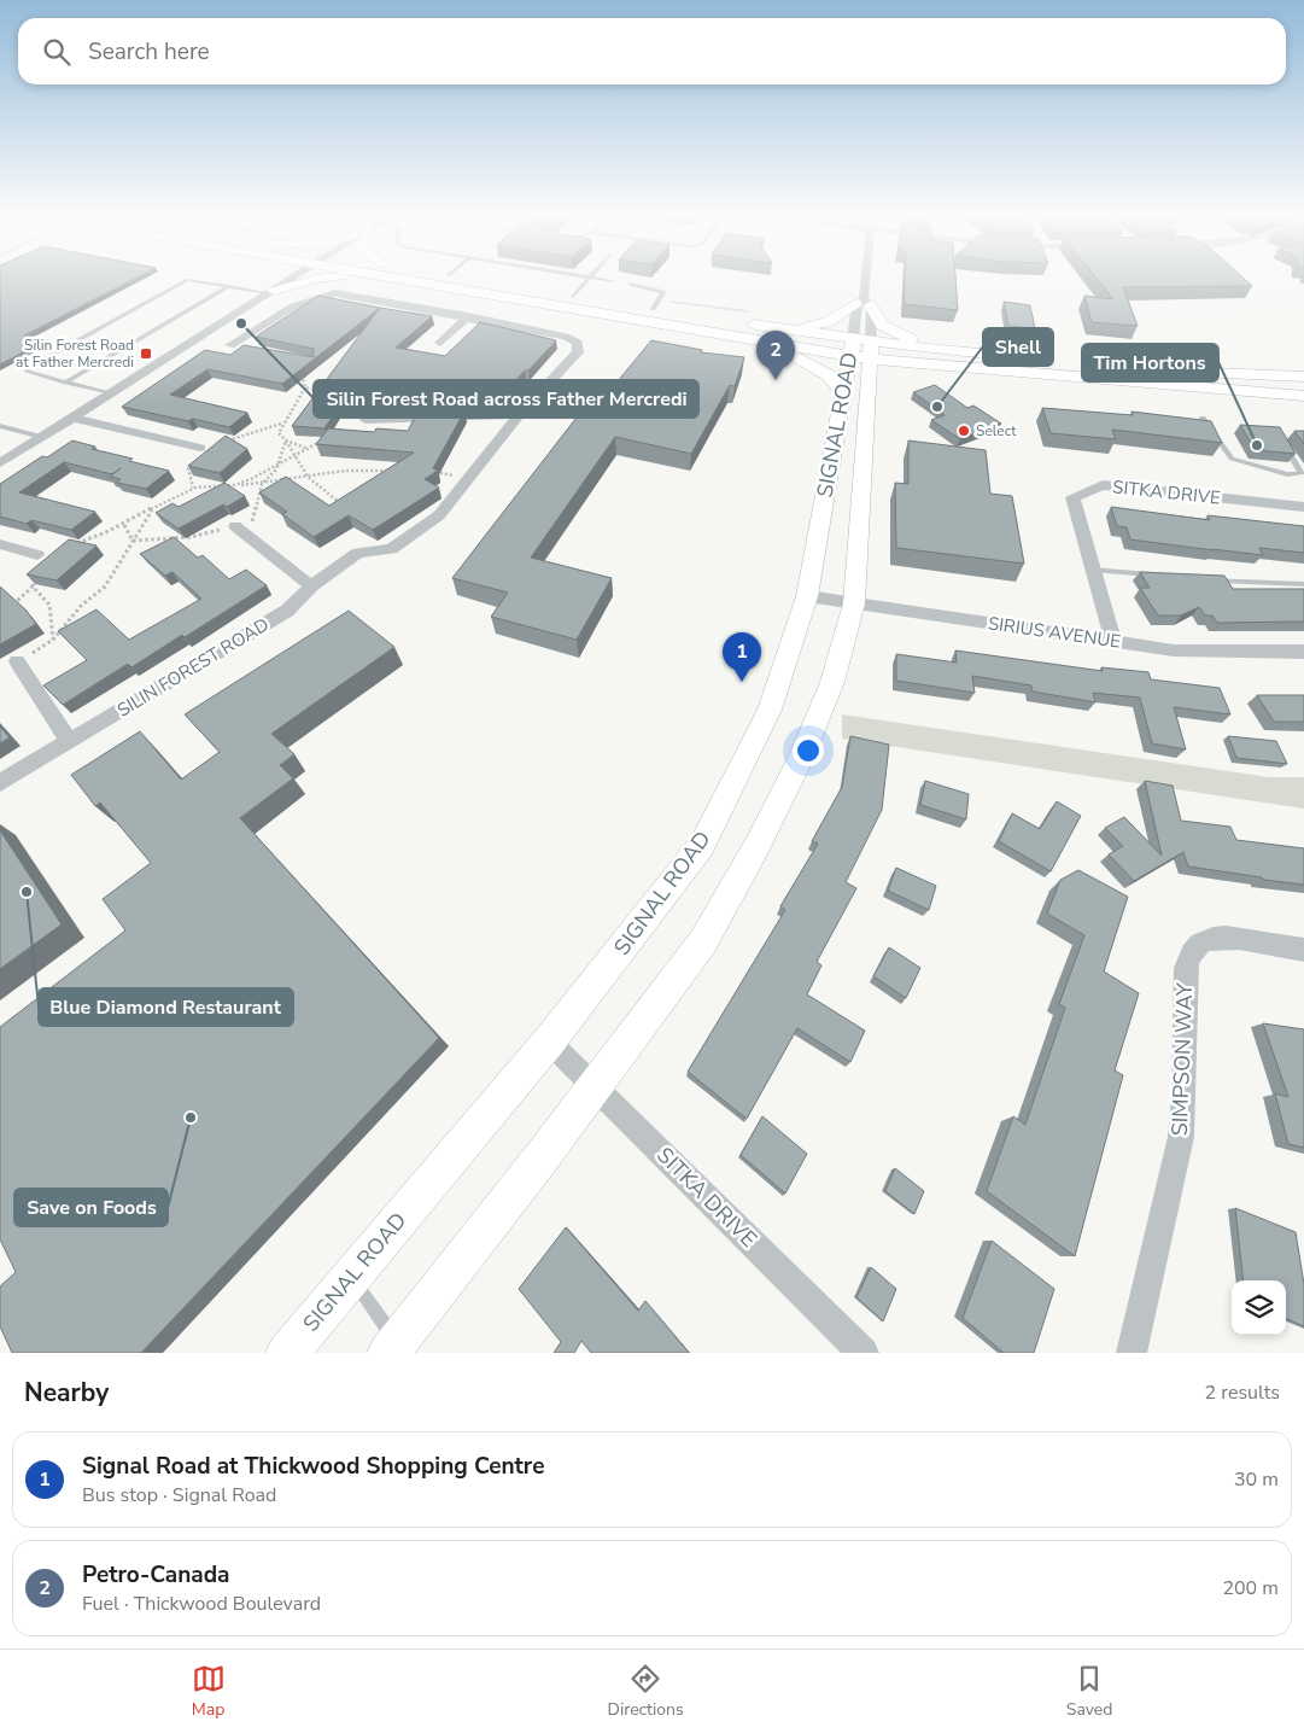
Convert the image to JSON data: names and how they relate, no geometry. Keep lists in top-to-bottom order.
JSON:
{
  "streets": {
    "main road": ["SIGNAL ROAD"],
    "street": [
      "SITKA DRIVE",
      "SIRIUS AVENUE",
      "SILIN FOREST ROAD",
      "SIMPSON WAY"
    ]
  },
  "crossings": [
    ["SIGNAL ROAD", "SITKA DRIVE"],
    ["SIGNAL ROAD", "SIRIUS AVENUE"],
    ["SITKA DRIVE", "SIRIUS AVENUE"]
  ],
  "places": {
    "other": [
      "Silin Forest Road across Father Mercredi",
      "Shell",
      "Select",
      "Tim Hortons",
      "Blue Diamond Restaurant",
      "Save on Foods"
    ],
    "transit": ["Silin Forest Road at Father Mercredi"]
  },
  "page": {
    "search": "Search here",
    "pins": ["2", "1"],
    "heading": ["Nearby", "2 results"],
    "list": [
      {
        "mark": "1",
        "name": "Signal Road at Thickwood Shopping Centre",
        "note": "Bus stop · Signal Road",
        "value": "30 m"
      },
      {
        "mark": "2",
        "name": "Petro-Canada",
        "note": "Fuel · Thickwood Boulevard",
        "value": "200 m"
      }
    ],
    "nav": ["Map", "Directions", "Saved"]
  }
}
